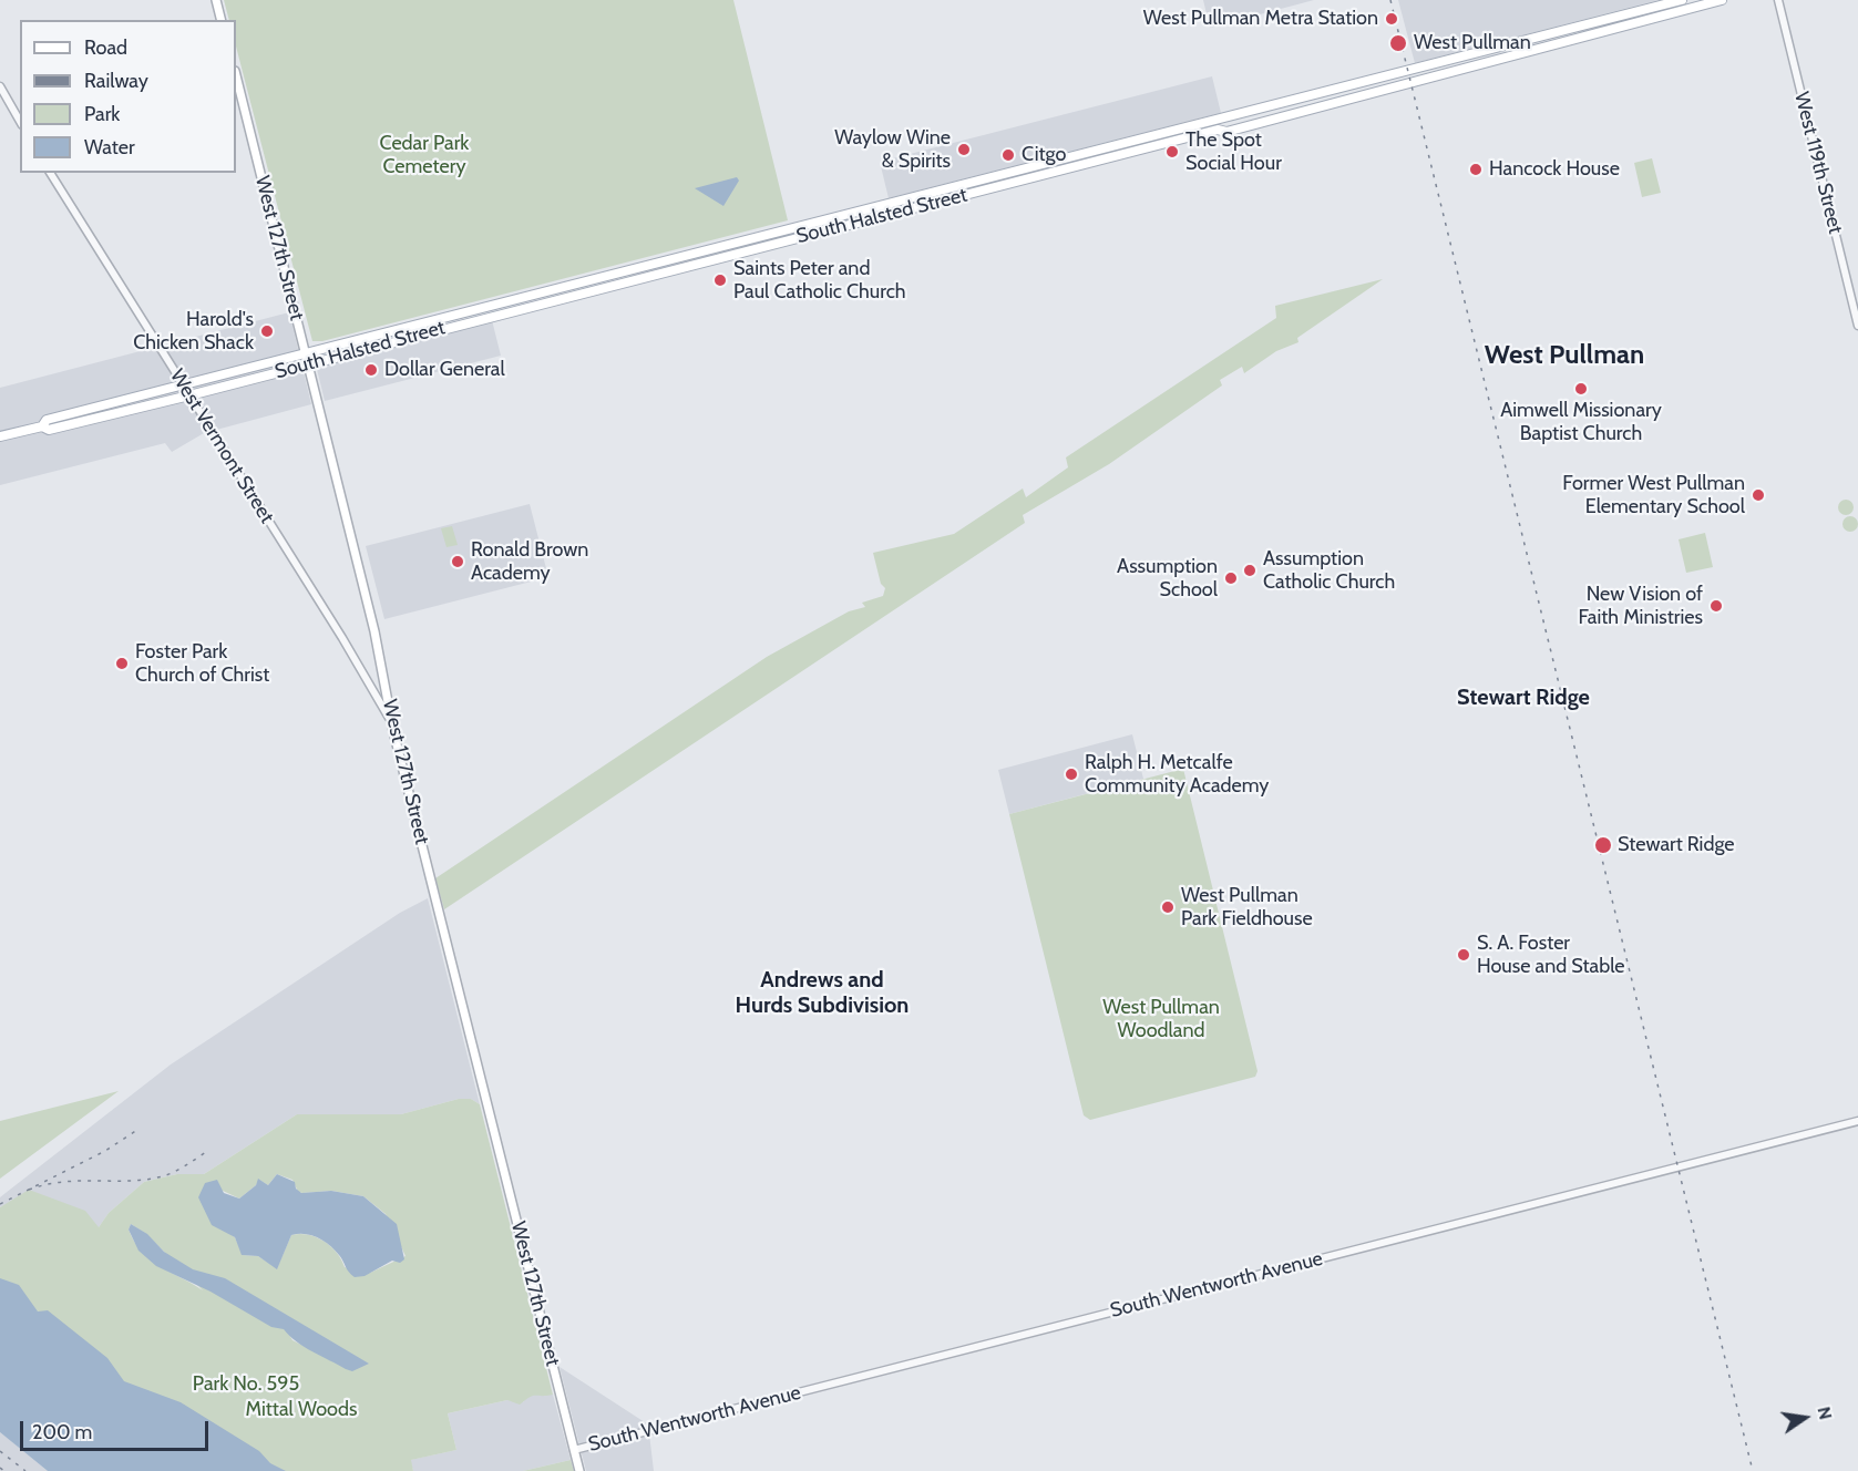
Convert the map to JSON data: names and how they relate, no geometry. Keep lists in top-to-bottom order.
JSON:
{
  "streets": {
    "main road": ["South Halsted Street", "West 127th Street"],
    "street": ["West 119th Street", "West Vermont Street", "South Wentworth Avenue"]
  },
  "crossings": [
    ["South Halsted Street", "West 127th Street"],
    ["South Halsted Street", "West Vermont Street"],
    ["West 127th Street", "West Vermont Street"],
    ["West 127th Street", "South Wentworth Avenue"]
  ],
  "districts": ["West Pullman", "Stewart Ridge", "Andrews and Hurds Subdivision"],
  "parks": [
    "Cedar Park Cemetery",
    "West Pullman Woodland",
    "Park No. 595",
    "Mittal Woods"
  ],
  "places": [
    "West Pullman Metra Station",
    "West Pullman",
    "Waylow Wine & Spirits",
    "The Spot Social Hour",
    "Citgo",
    "Hancock House",
    "Saints Peter and Paul Catholic Church",
    "Harold's Chicken Shack",
    "Dollar General",
    "Aimwell Missionary Baptist Church",
    "Former West Pullman Elementary School",
    "Ronald Brown Academy",
    "Assumption Catholic Church",
    "Assumption School",
    "New Vision of Faith Ministries",
    "Foster Park Church of Christ",
    "Ralph H. Metcalfe Community Academy",
    "Stewart Ridge",
    "West Pullman Park Fieldhouse",
    "S. A. Foster House and Stable"
  ],
  "legend": [
    "Road",
    "Railway",
    "Park",
    "Water"
  ],
  "scale_bar": "200 m",
  "north": "right"
}
